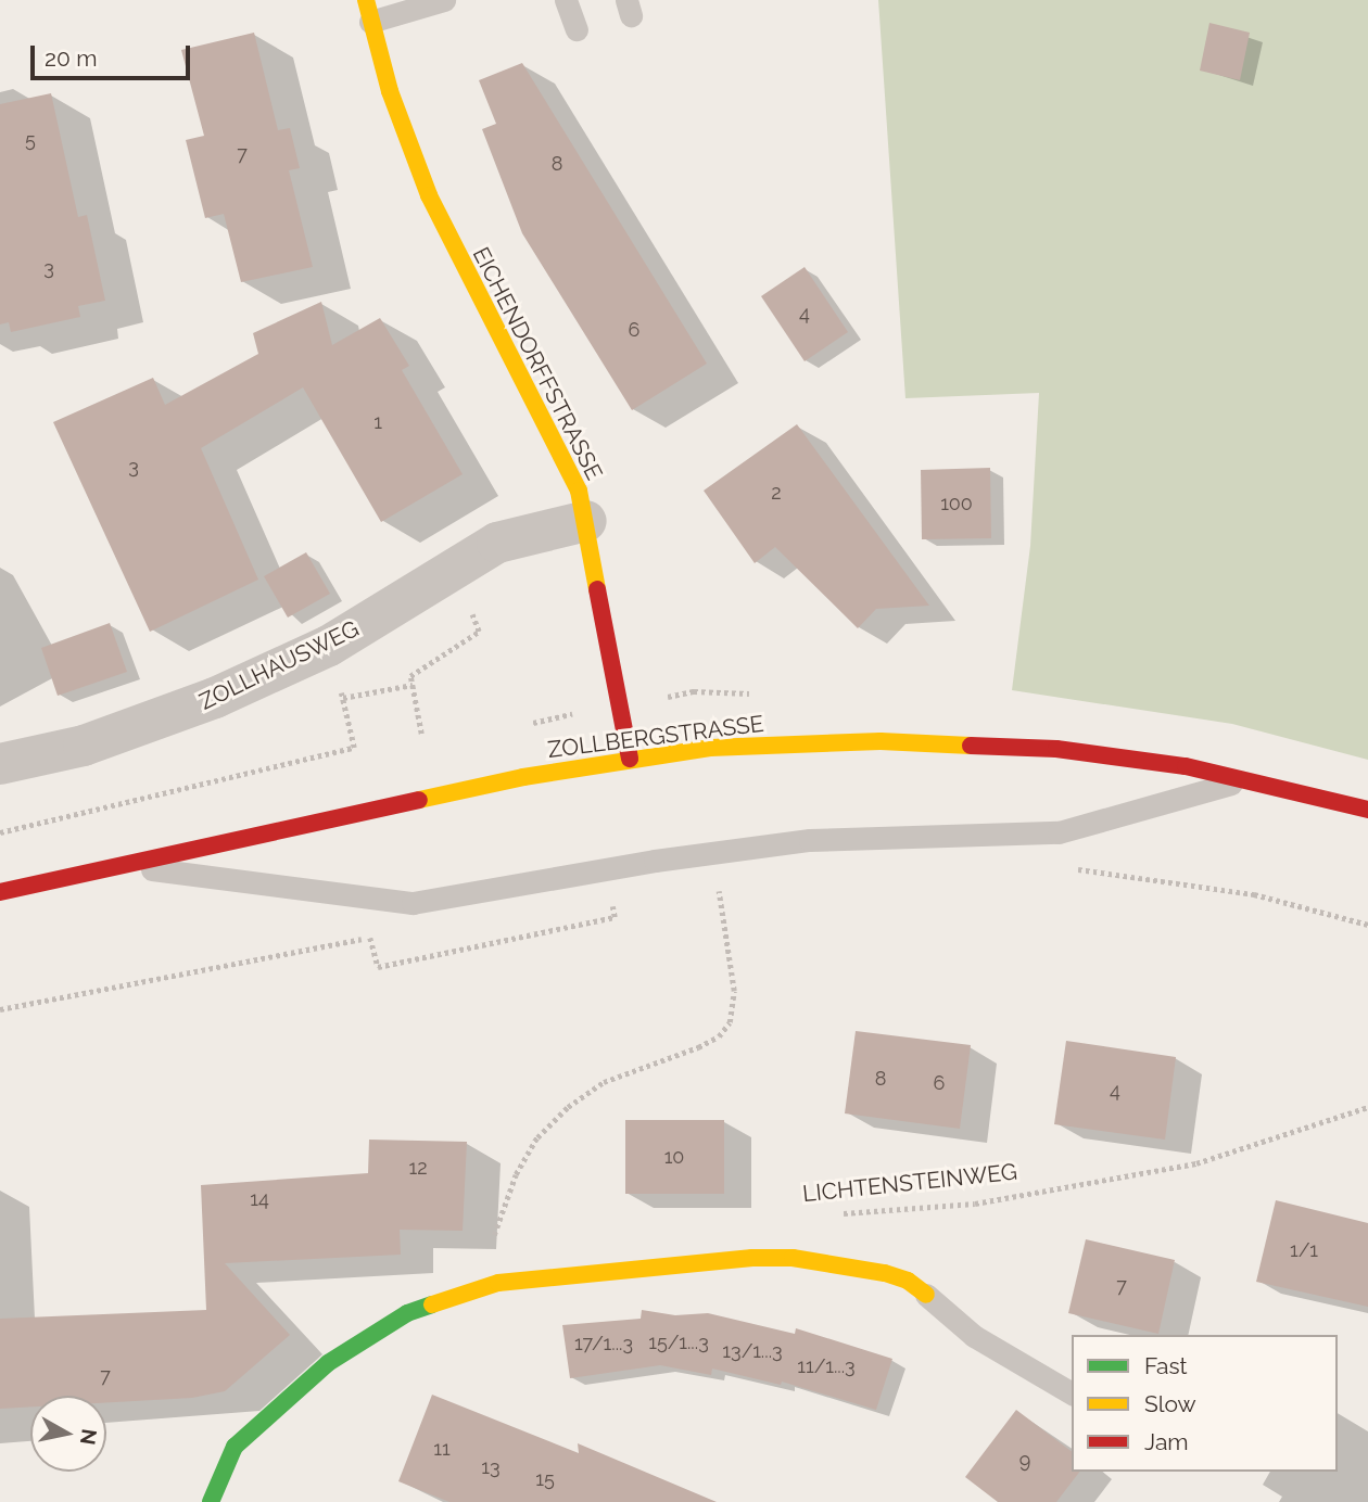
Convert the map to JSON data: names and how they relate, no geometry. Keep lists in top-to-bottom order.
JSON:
{
  "streets": {
    "street": ["EICHENDORFFSTRASSE", "ZOLLHAUSWEG", "ZOLLBERGSTRASSE"],
    "path": ["LICHTENSTEINWEG"]
  },
  "crossings": [
    ["EICHENDORFFSTRASSE", "ZOLLHAUSWEG"],
    ["EICHENDORFFSTRASSE", "ZOLLBERGSTRASSE"]
  ],
  "house_numbers": [
    "5",
    "7",
    "8",
    "3",
    "4",
    "6",
    "1",
    "3",
    "2",
    "100",
    "8",
    "6",
    "4",
    "10",
    "12",
    "14",
    "1/1",
    "7",
    "15/1...3",
    "17/1...3",
    "13/1...3",
    "11/1...3",
    "7",
    "11",
    "9",
    "13",
    "15"
  ],
  "legend": ["Fast", "Slow", "Jam"],
  "scale_bar": "20 m",
  "north": "right"
}
